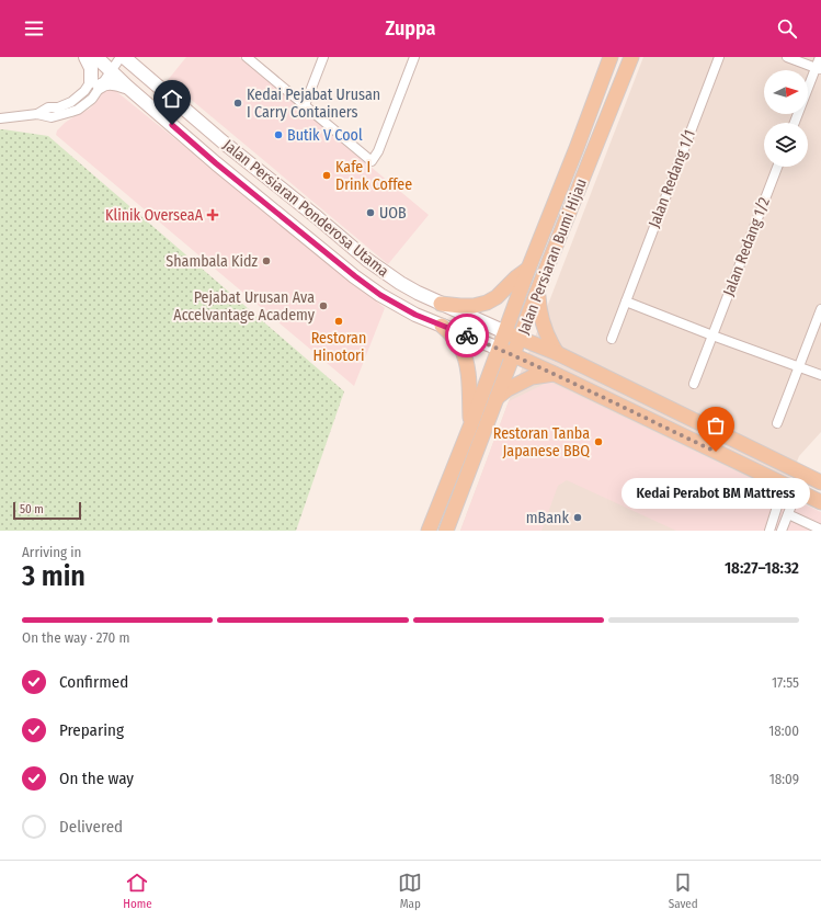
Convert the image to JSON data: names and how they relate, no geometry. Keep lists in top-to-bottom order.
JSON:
{
  "streets": {
    "main road": ["Jalan Persiaran Ponderosa Utama", "Jalan Persiaran Bumi Hijau"],
    "street": ["Jalan Redang 1/1", "Jalan Redang 1/2"]
  },
  "crossings": [
    ["Jalan Persiaran Ponderosa Utama", "Jalan Persiaran Bumi Hijau"]
  ],
  "places": {
    "other": [
      "Kedai Pejabat Urusan I Carry Containers",
      "Butik V Cool",
      "Kafe I Drink Coffee",
      "UOB",
      "Shambala Kidz",
      "Pejabat Urusan Ava Accelvantage Academy",
      "Restoran Hinotori",
      "Restoran Tanba Japanese BBQ",
      "Kedai Perabot BM Mattress",
      "mBank"
    ],
    "health": ["Klinik OverseaA"]
  },
  "scale_bar": "50 m",
  "north": "right",
  "page": {
    "header": "Zuppa",
    "bubble": "Kedai Perabot BM Mattress",
    "scale": "50 m",
    "heading": ["3 min", "Arriving in", "18:27–18:32"],
    "bar": "On the way · 270 m",
    "list": [
      ["Confirmed", "17:55"],
      ["Preparing", "18:00"],
      ["On the way", "18:09"],
      "Delivered"
    ],
    "tabs": ["Home", "Map", "Saved"]
  }
}
